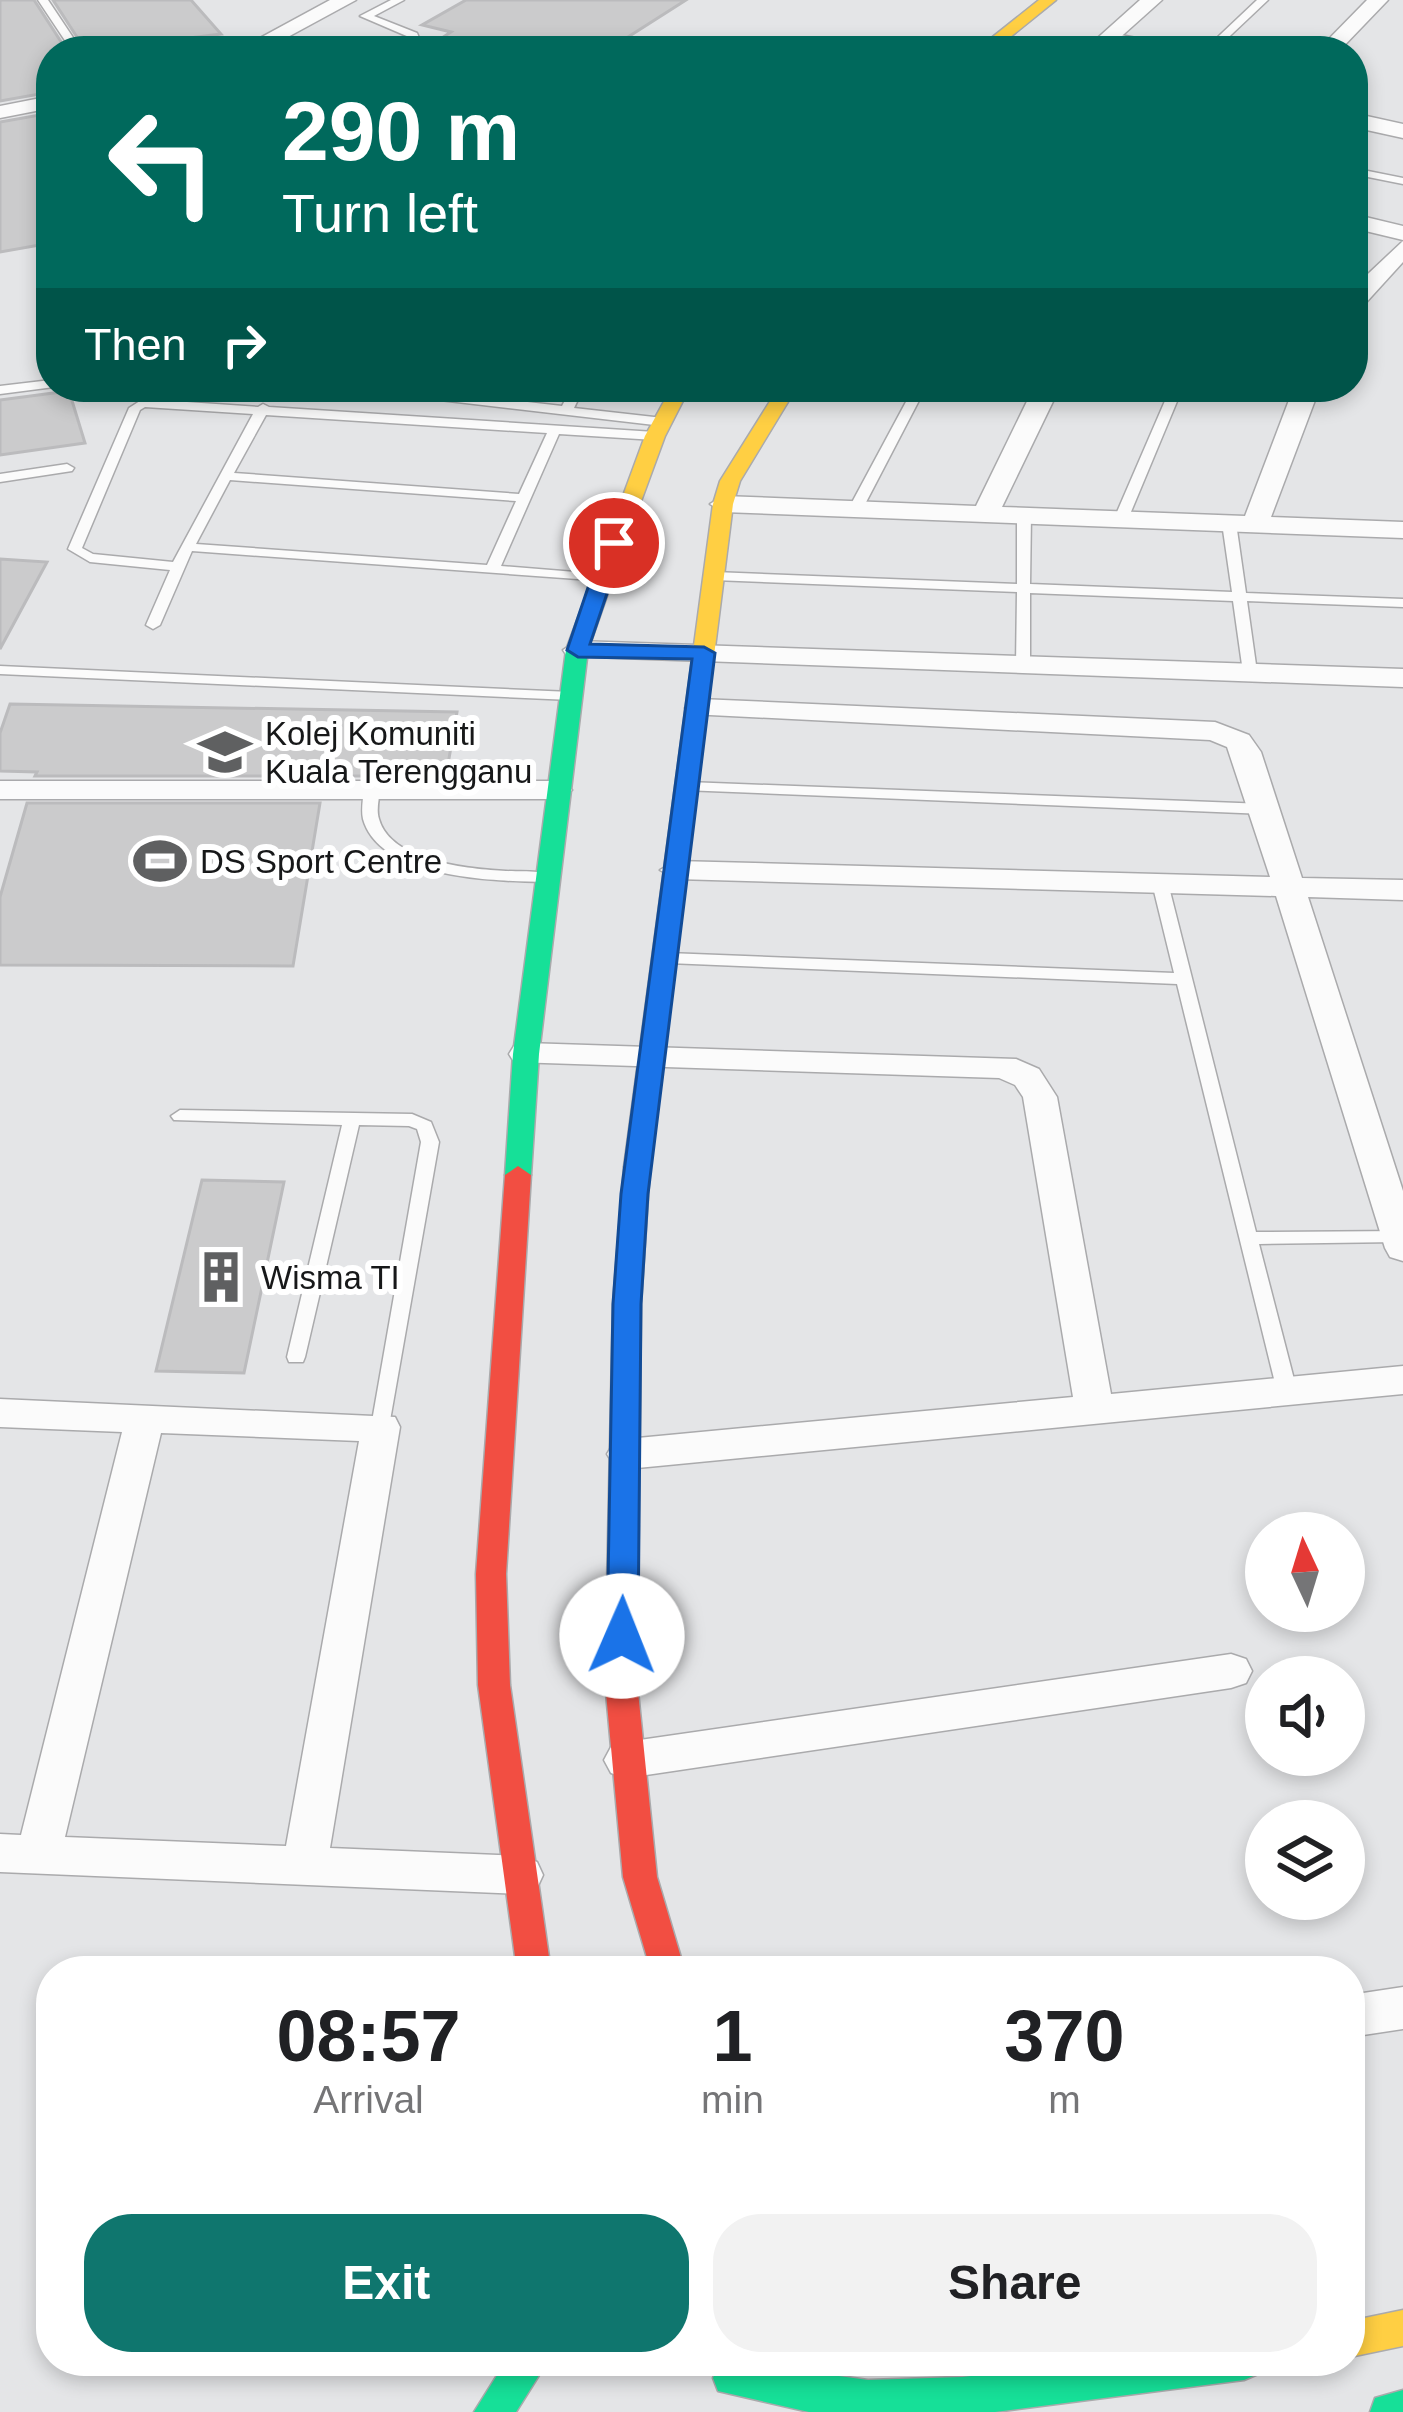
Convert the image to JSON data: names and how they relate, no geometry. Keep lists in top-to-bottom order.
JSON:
{
  "places": {
    "school or university": ["Kolej Komuniti Kuala Terengganu"],
    "sports": ["DS Sport Centre"],
    "building": ["Wisma TI"]
  },
  "north": "top",
  "page": {
    "turn": ["290 m", "Turn left"],
    "then": "Then",
    "eta": [
      "08:57",
      "Arrival",
      "1",
      "min",
      "370",
      "m"
    ],
    "buttons": ["Exit", "Share"]
  }
}
